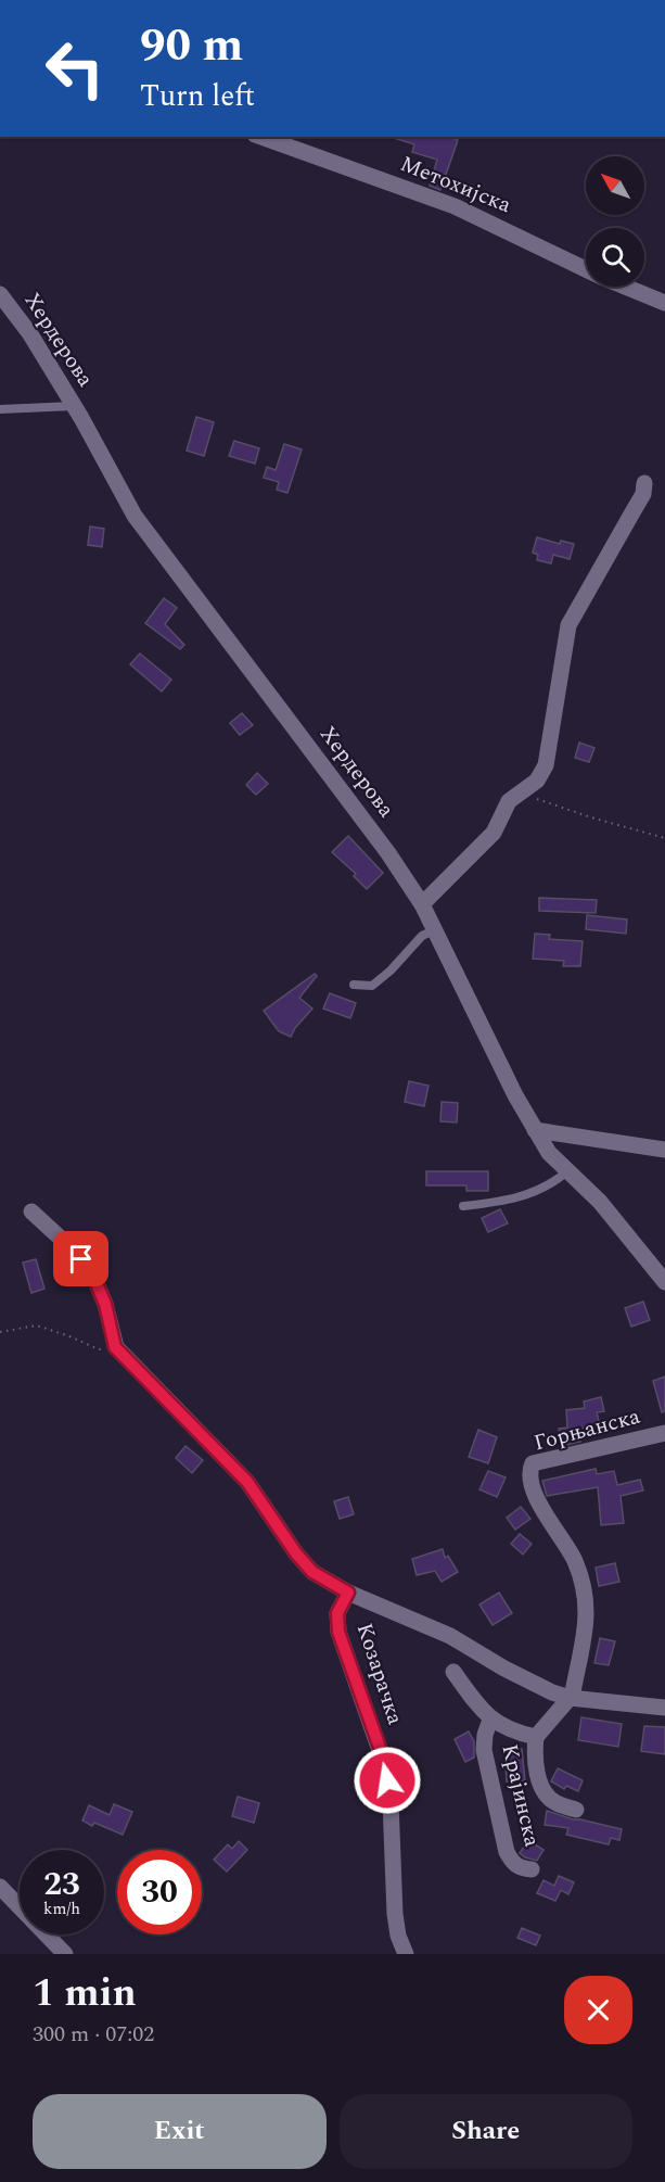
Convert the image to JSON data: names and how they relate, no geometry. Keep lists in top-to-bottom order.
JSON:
{
  "streets": {
    "street": [
      "Метохијска",
      "Хердерова",
      "Горњанска",
      "Козарачка",
      "Крајинска"
    ]
  },
  "crossings": [
    ["Горњанска", "Козарачка"],
    ["Горњанска", "Крајинска"],
    ["Козарачка", "Крајинска"]
  ],
  "north": "top left",
  "page": {
    "turn": ["90 m", "Turn left"],
    "speed": "23 km/h",
    "limit": "30",
    "heading": ["1 min", "300 m · 07:02"],
    "buttons": ["Exit", "Share"]
  }
}
